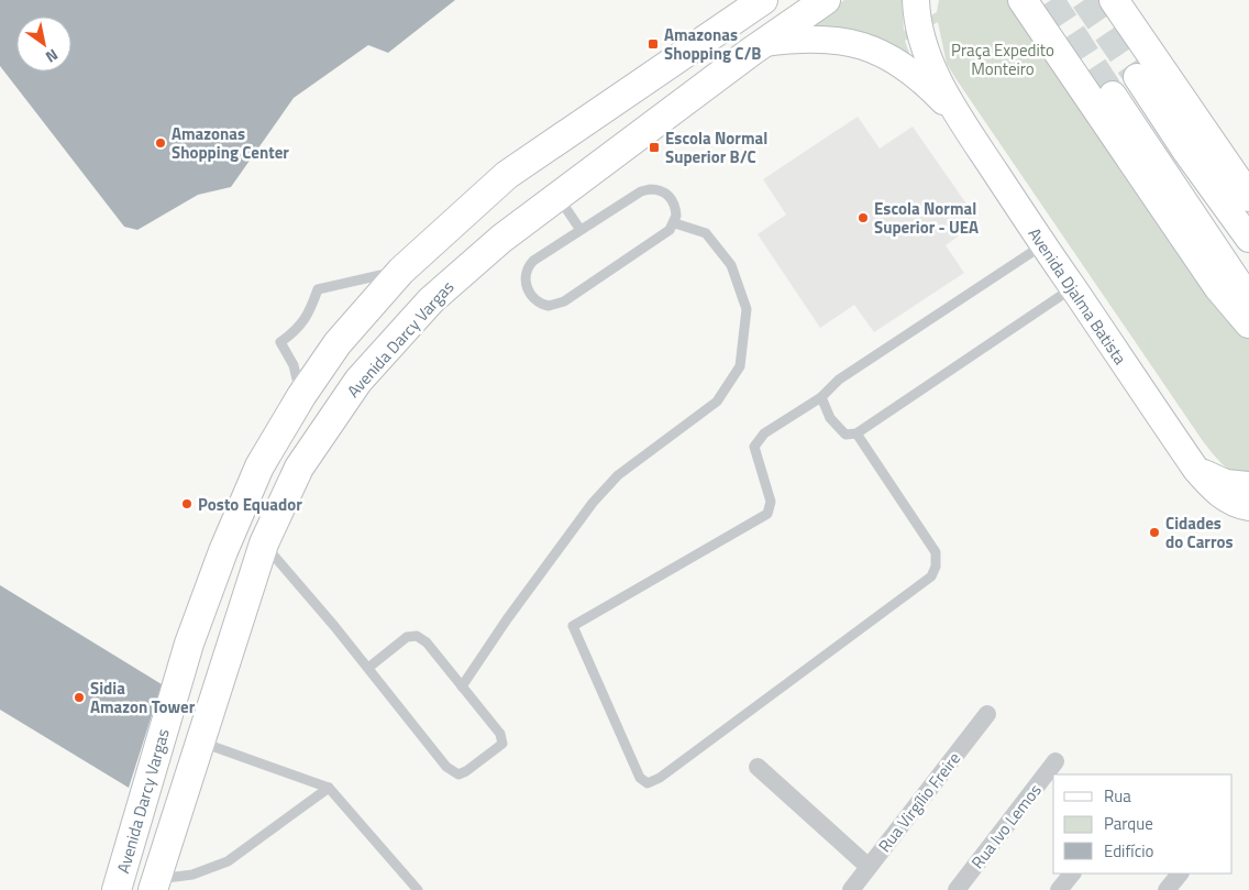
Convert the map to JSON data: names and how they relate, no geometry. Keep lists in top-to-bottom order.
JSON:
{
  "streets": {
    "main road": ["Avenida Djalma Batista", "Avenida Darcy Vargas"],
    "street": ["Rua Virgílio Freire", "Rua Ivo Lemos"]
  },
  "crossings": [
    ["Avenida Djalma Batista", "Avenida Darcy Vargas"]
  ],
  "parks": ["Praça Expedito Monteiro"],
  "places": {
    "transit": ["Amazonas Shopping C/B", "Escola Normal Superior B/C"],
    "other": [
      "Amazonas Shopping Center",
      "Escola Normal Superior - UEA",
      "Posto Equador",
      "Cidades do Carros",
      "Sidia Amazon Tower"
    ]
  },
  "legend": ["Rua", "Parque", "Edifício"],
  "north": "bottom right"
}
